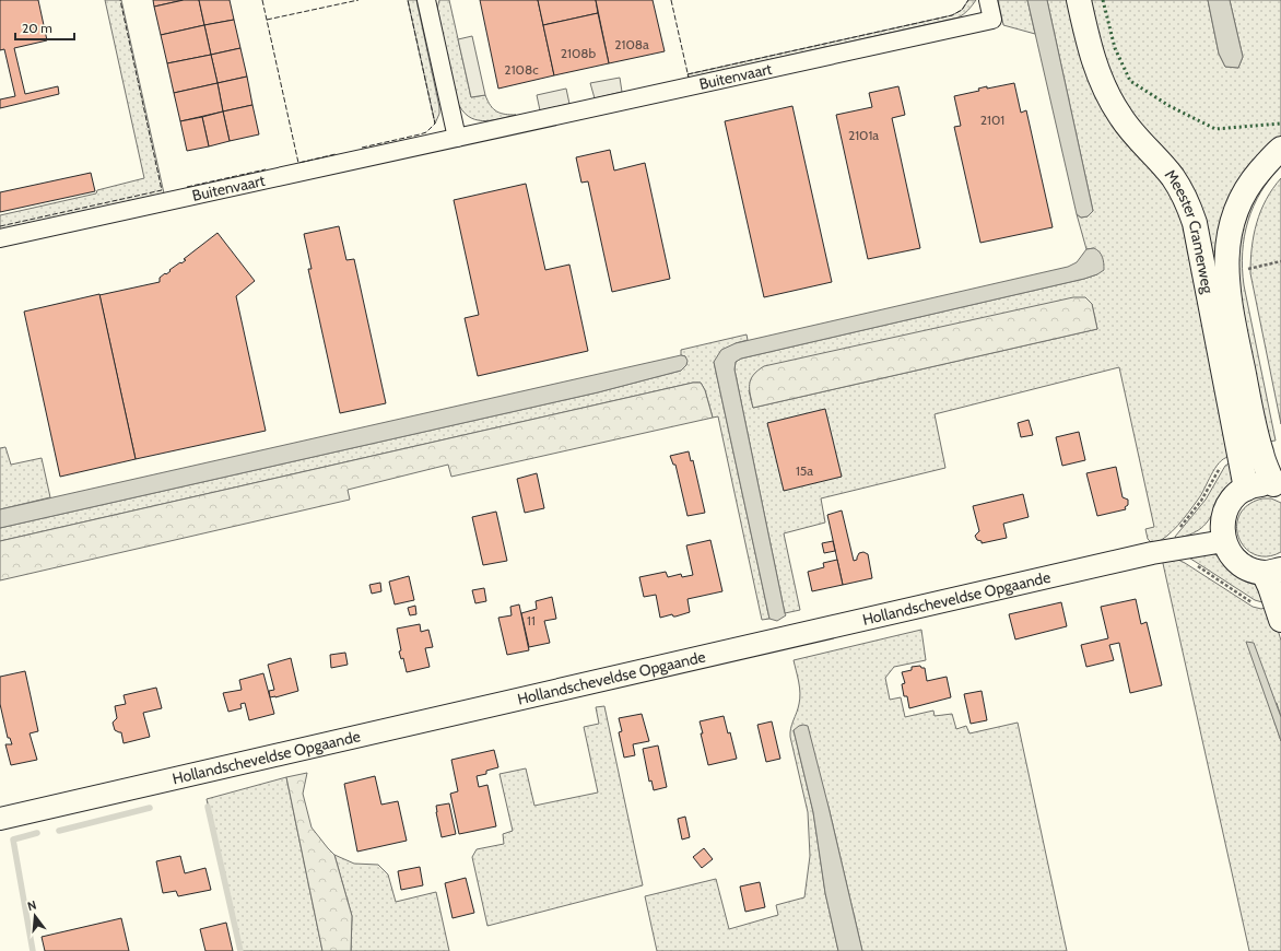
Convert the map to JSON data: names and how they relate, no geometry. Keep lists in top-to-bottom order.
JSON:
{
  "streets": {
    "main road": ["Meester Cramerweg"],
    "street": ["Buitenvaart", "Hollandscheveldse Opgaande"]
  },
  "house_numbers": [
    "2108a",
    "2108b",
    "2108c",
    "2101",
    "2101a",
    "15a",
    "11"
  ],
  "scale_bar": "20 m",
  "north": "top"
}
